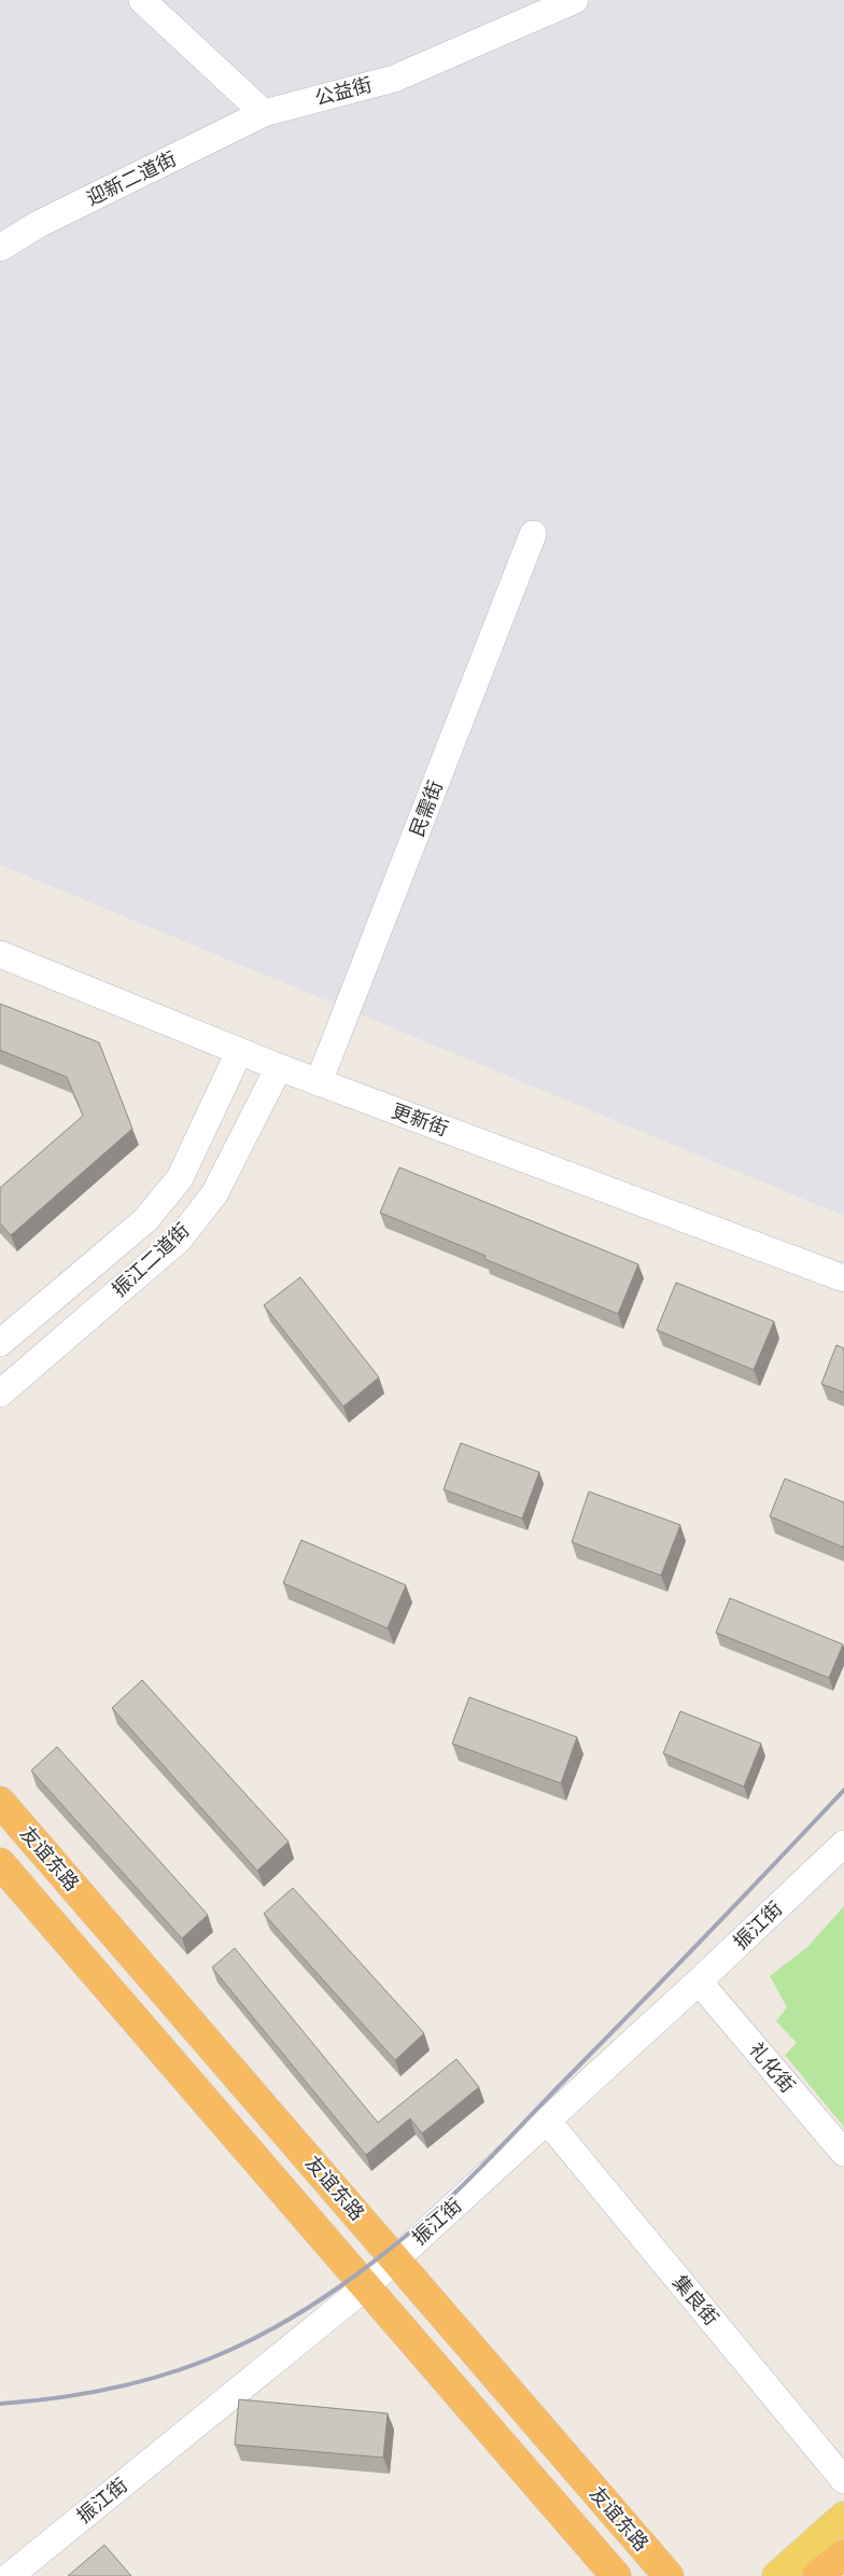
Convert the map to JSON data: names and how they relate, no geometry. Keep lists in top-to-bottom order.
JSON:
{
  "streets": {
    "highway": ["友谊东路"],
    "street": [
      "公益街",
      "迎新二道街",
      "民需街",
      "更新街",
      "振江二道街",
      "振江街",
      "礼化街",
      "集良街"
    ]
  },
  "crossings": [
    ["公益街", "迎新二道街"],
    ["民需街", "更新街"],
    ["更新街", "振江二道街"],
    ["友谊东路", "振江街"],
    ["振江街", "礼化街"],
    ["振江街", "集良街"]
  ]
}
